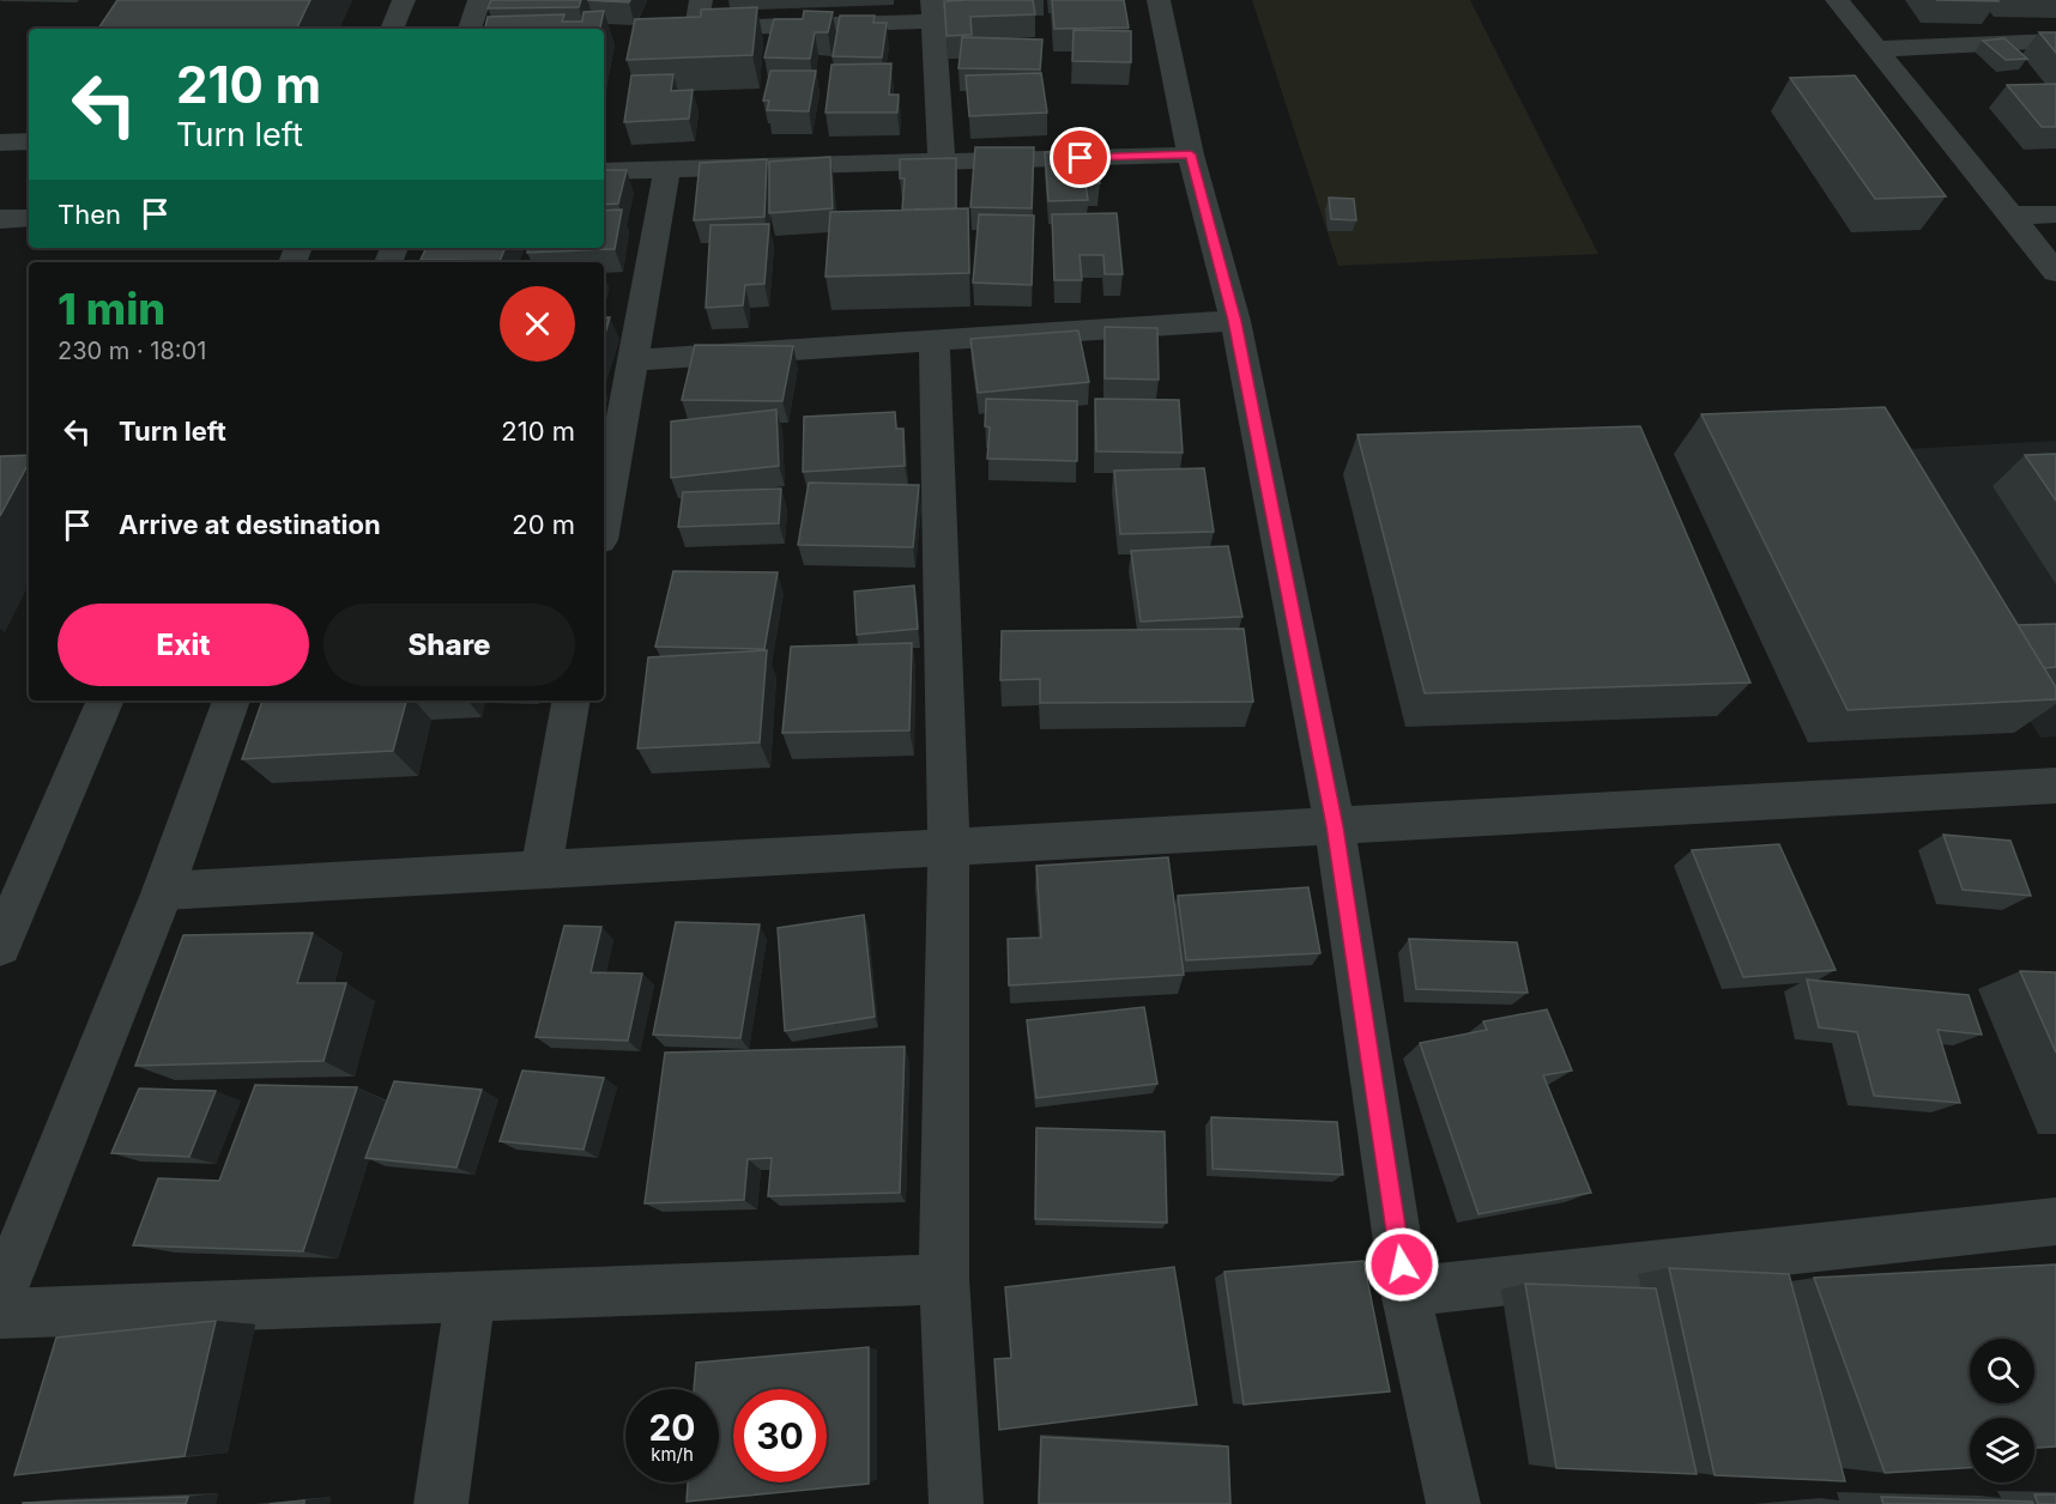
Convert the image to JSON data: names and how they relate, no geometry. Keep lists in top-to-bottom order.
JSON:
{
  "page": {
    "turn": ["210 m", "Turn left"],
    "then": "Then",
    "heading": ["1 min", "230 m · 18:01"],
    "list": [
      {
        "name": "Turn left",
        "value": "210 m"
      },
      {
        "name": "Arrive at destination",
        "value": "20 m"
      }
    ],
    "buttons": ["Exit", "Share"],
    "speed": "20 km/h",
    "limit": "30"
  }
}
